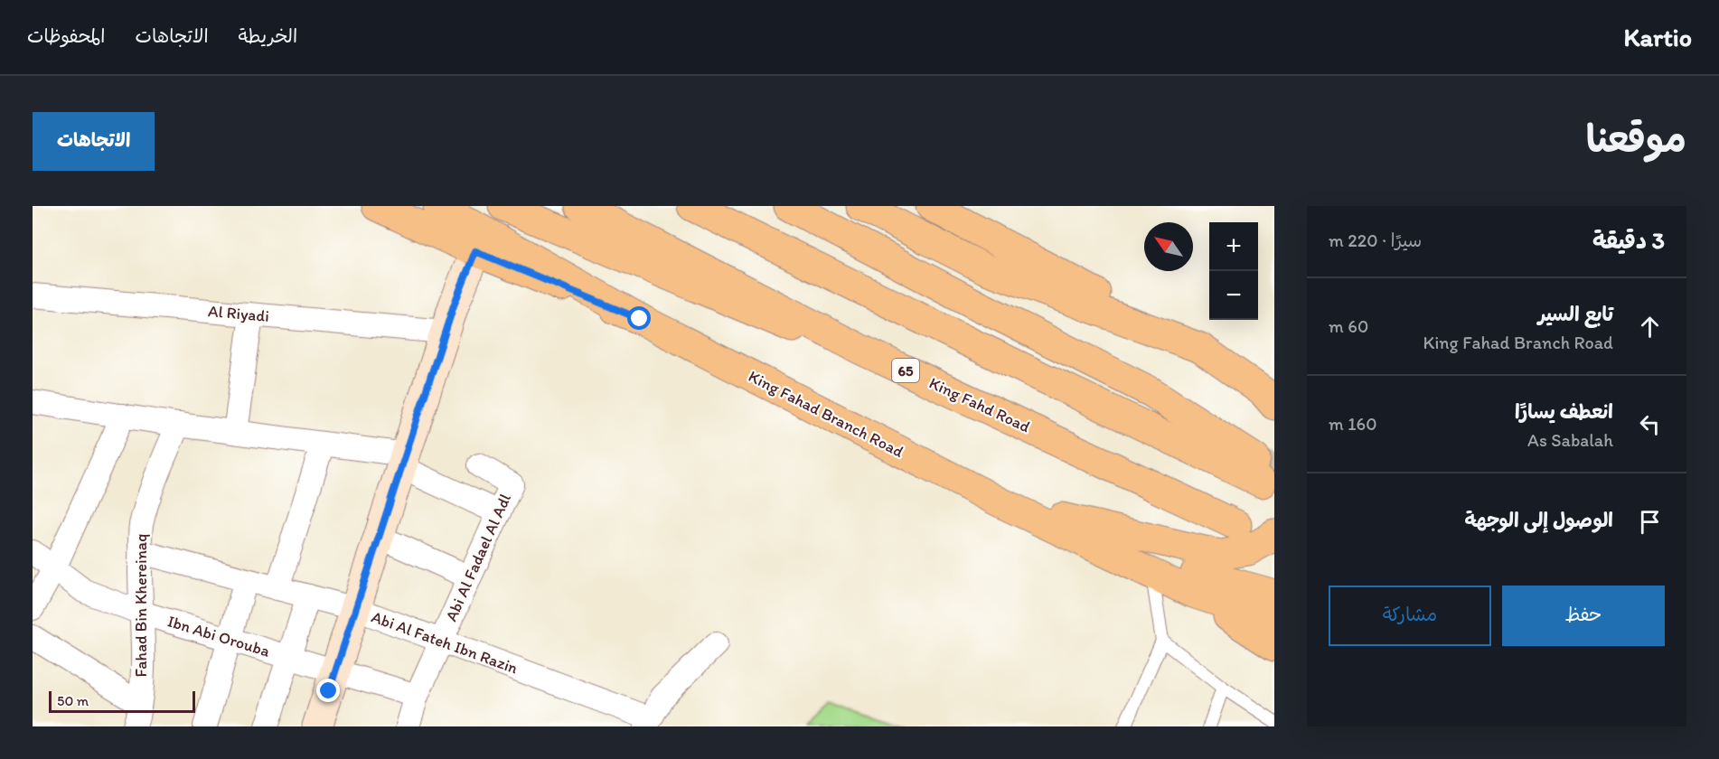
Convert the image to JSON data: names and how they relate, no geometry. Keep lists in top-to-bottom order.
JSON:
{
  "streets": {
    "main road": ["65", "King Fahd Road", "King Fahad Branch Road"],
    "street": [
      "Al Riyadi",
      "Abi Al Fadael Al Adl",
      "Fahad Bin Khereinaq",
      "Ibn Abi Orouba",
      "Abi Al Fateh Ibn Razin"
    ]
  },
  "crossings": [
    ["Abi Al Fadael Al Adl", "Ibn Abi Orouba"],
    ["Abi Al Fadael Al Adl", "Abi Al Fateh Ibn Razin"],
    ["Fahad Bin Khereinaq", "Ibn Abi Orouba"],
    ["Fahad Bin Khereinaq", "Abi Al Fateh Ibn Razin"]
  ],
  "scale_bar": "50 m",
  "north": "top left",
  "page": {
    "header": "Kartio",
    "nav": ["الخريطة", "الاتجاهات", "المحفوظات"],
    "title": "موقعنا",
    "buttons": [
      "الاتجاهات",
      ["حفظ", "مشاركة"]
    ],
    "heading": ["3 دقيقة", "سيرًا · 220 m"],
    "map_buttons": ["+", "−"],
    "list": [
      ["تابع السير", "King Fahad Branch Road", "60 m"],
      ["انعطف يسارًا", "As Sabalah", "160 m"],
      "الوصول إلى الوجهة"
    ],
    "scale": "50 m"
  }
}
